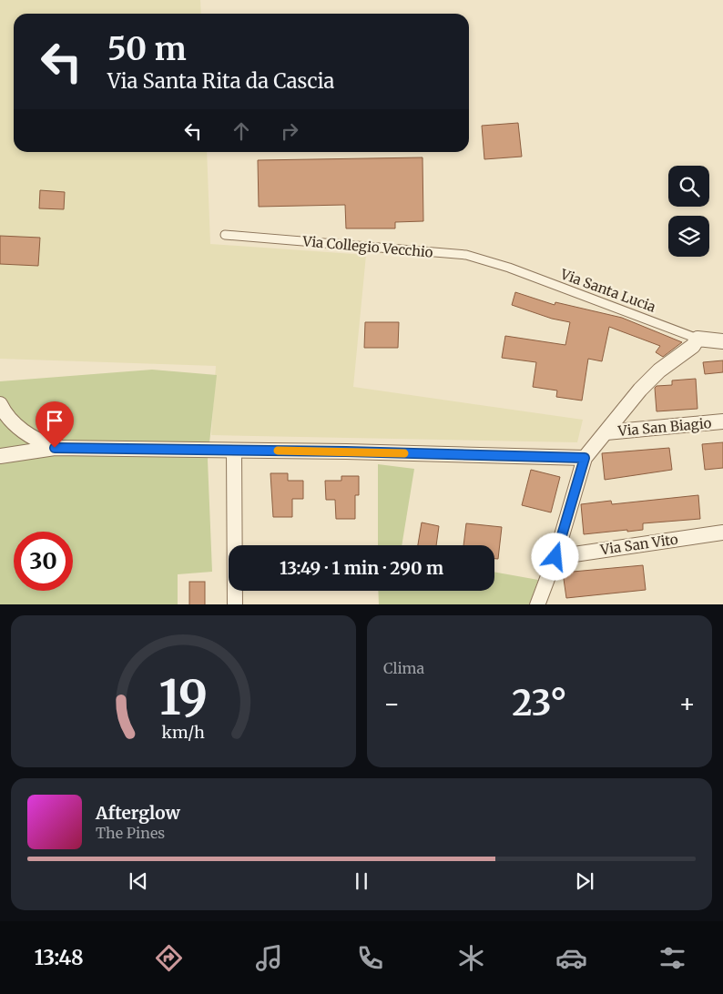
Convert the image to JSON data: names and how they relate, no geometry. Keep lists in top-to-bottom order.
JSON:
{
  "streets": {
    "street": ["Via San Biagio", "Via San Vito"],
    "lane": ["Via Collegio Vecchio", "Via Santa Lucia"]
  },
  "crossings": [
    ["Via Collegio Vecchio", "Via Santa Lucia"]
  ],
  "page": {
    "turn": ["50 m", "Via Santa Rita da Cascia"],
    "limit": "30",
    "trip": "13:49 · 1 min · 290 m",
    "tile": "Clima",
    "heat": ["−", "23°", "+"],
    "song": ["Afterglow", "The Pines"],
    "tabs": "13:48",
    "gauge": ["19", "km/h"]
  }
}
